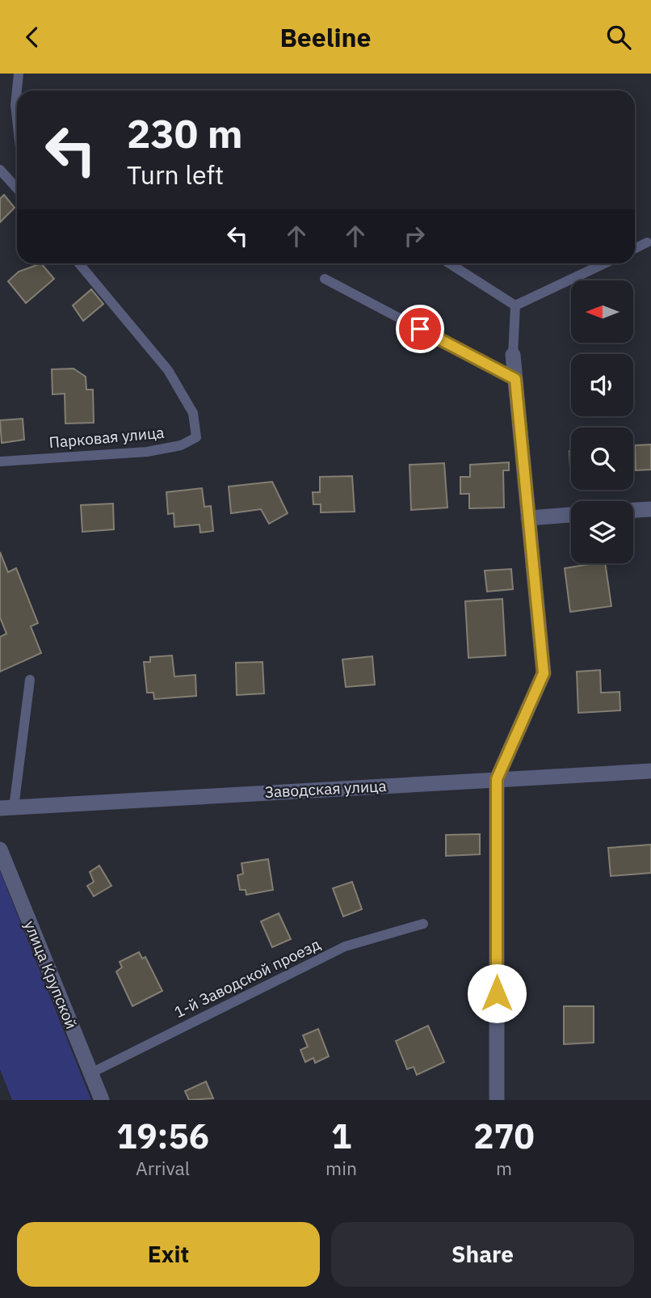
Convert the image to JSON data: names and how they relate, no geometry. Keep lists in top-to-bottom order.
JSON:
{
  "streets": {
    "street": ["Заводская улица", "улица Крупской"],
    "lane": ["Парковая улица", "1-й Заводской проезд"]
  },
  "crossings": [
    ["улица Крупской", "1-й Заводской проезд"]
  ],
  "north": "left",
  "page": {
    "header": "Beeline",
    "turn": ["230 m", "Turn left"],
    "eta": [
      "19:56",
      "Arrival",
      "1",
      "min",
      "270",
      "m"
    ],
    "buttons": ["Exit", "Share"]
  }
}
